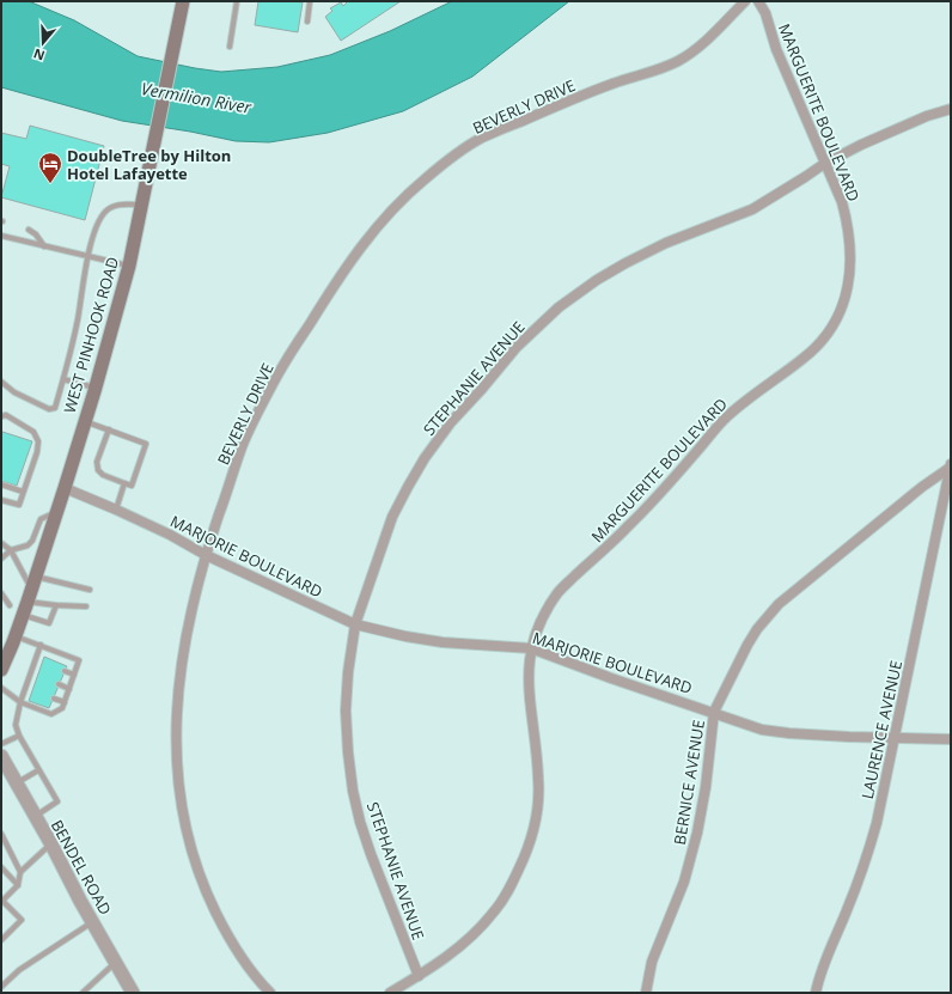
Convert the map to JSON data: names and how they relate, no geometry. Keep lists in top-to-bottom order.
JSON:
{
  "streets": {
    "main road": ["WEST PINHOOK ROAD"],
    "street": [
      "BEVERLY DRIVE",
      "MARGUERITE BOULEVARD",
      "STEPHANIE AVENUE",
      "MARJORIE BOULEVARD",
      "LAURENCE AVENUE",
      "BERNICE AVENUE",
      "BENDEL ROAD"
    ]
  },
  "crossings": [
    ["BEVERLY DRIVE", "MARJORIE BOULEVARD"],
    ["MARGUERITE BOULEVARD", "STEPHANIE AVENUE"],
    ["MARGUERITE BOULEVARD", "MARJORIE BOULEVARD"],
    ["WEST PINHOOK ROAD", "MARJORIE BOULEVARD"],
    ["STEPHANIE AVENUE", "MARJORIE BOULEVARD"],
    ["MARJORIE BOULEVARD", "LAURENCE AVENUE"],
    ["MARJORIE BOULEVARD", "BERNICE AVENUE"],
    ["LAURENCE AVENUE", "BERNICE AVENUE"]
  ],
  "water": ["Vermilion River"],
  "places": {
    "hotel": ["DoubleTree by Hilton Hotel Lafayette"]
  },
  "north": "bottom"
}
